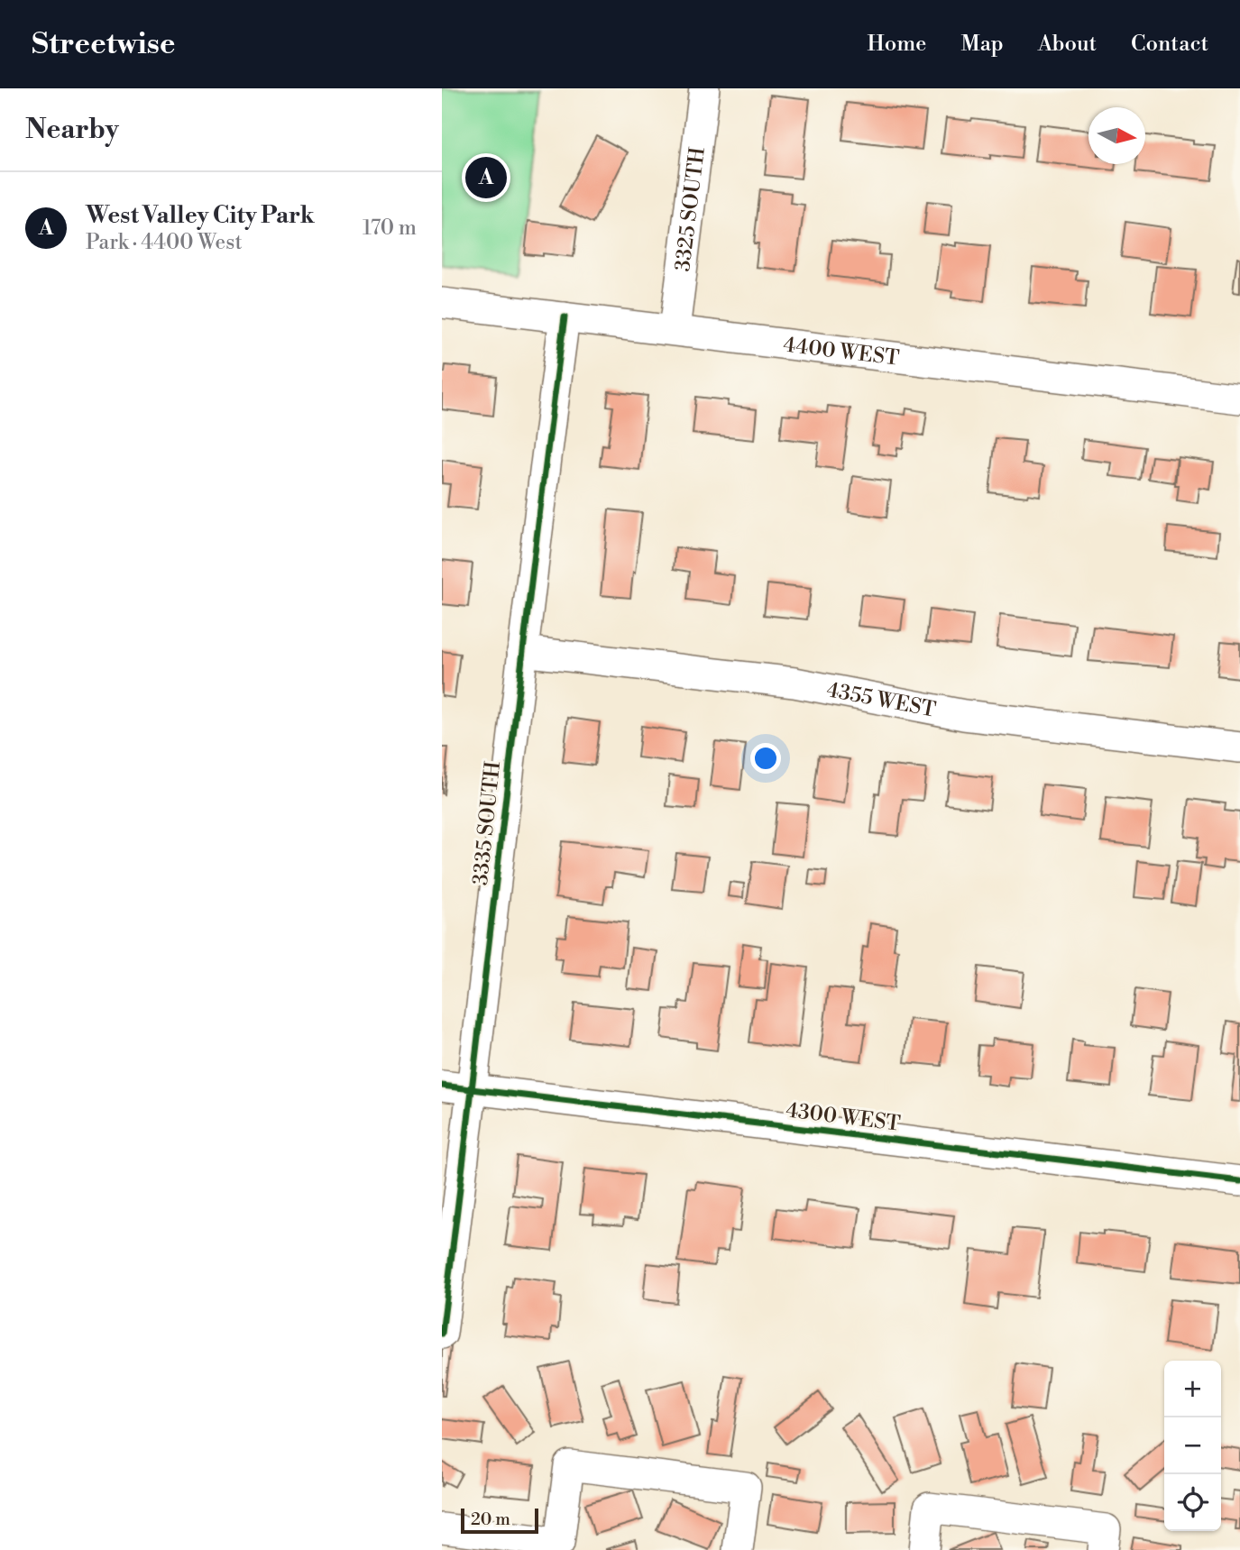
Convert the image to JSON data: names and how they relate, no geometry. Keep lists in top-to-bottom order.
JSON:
{
  "streets": {
    "street": [
      "3325 SOUTH",
      "4400 WEST",
      "4355 WEST",
      "3335 SOUTH",
      "4300 WEST"
    ]
  },
  "crossings": [
    ["3325 SOUTH", "4400 WEST"],
    ["4400 WEST", "3335 SOUTH"],
    ["4355 WEST", "3335 SOUTH"],
    ["3335 SOUTH", "4300 WEST"]
  ],
  "scale_bar": "20 m",
  "north": "right",
  "page": {
    "header": "Streetwise",
    "nav": [
      "Home",
      "Map",
      "About",
      "Contact"
    ],
    "heading": "Nearby",
    "pins": "A",
    "list": [
      {
        "mark": "A",
        "name": "West Valley City Park",
        "note": "Park · 4400 West",
        "value": "170 m"
      }
    ],
    "map_buttons": ["+", "−"],
    "scale": "20 m"
  }
}
